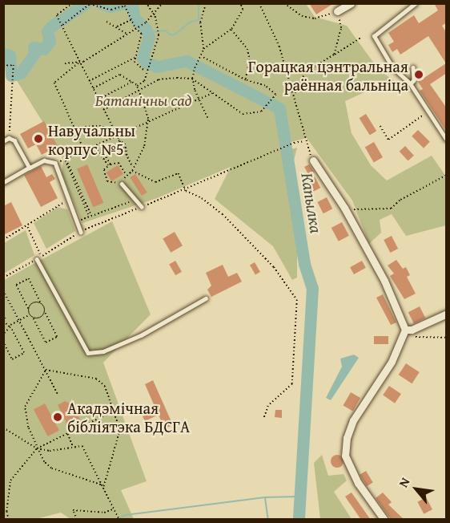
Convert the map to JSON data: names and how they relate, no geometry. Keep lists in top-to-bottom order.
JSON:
{
  "water": ["Капылка"],
  "parks": ["Батанічны сад"],
  "places": ["Горацкая цэнтральная раённая бальніца", "Навучальны корпус №5", "Акадэмічная бібліятэка БДСГА"],
  "north": "top left"
}
